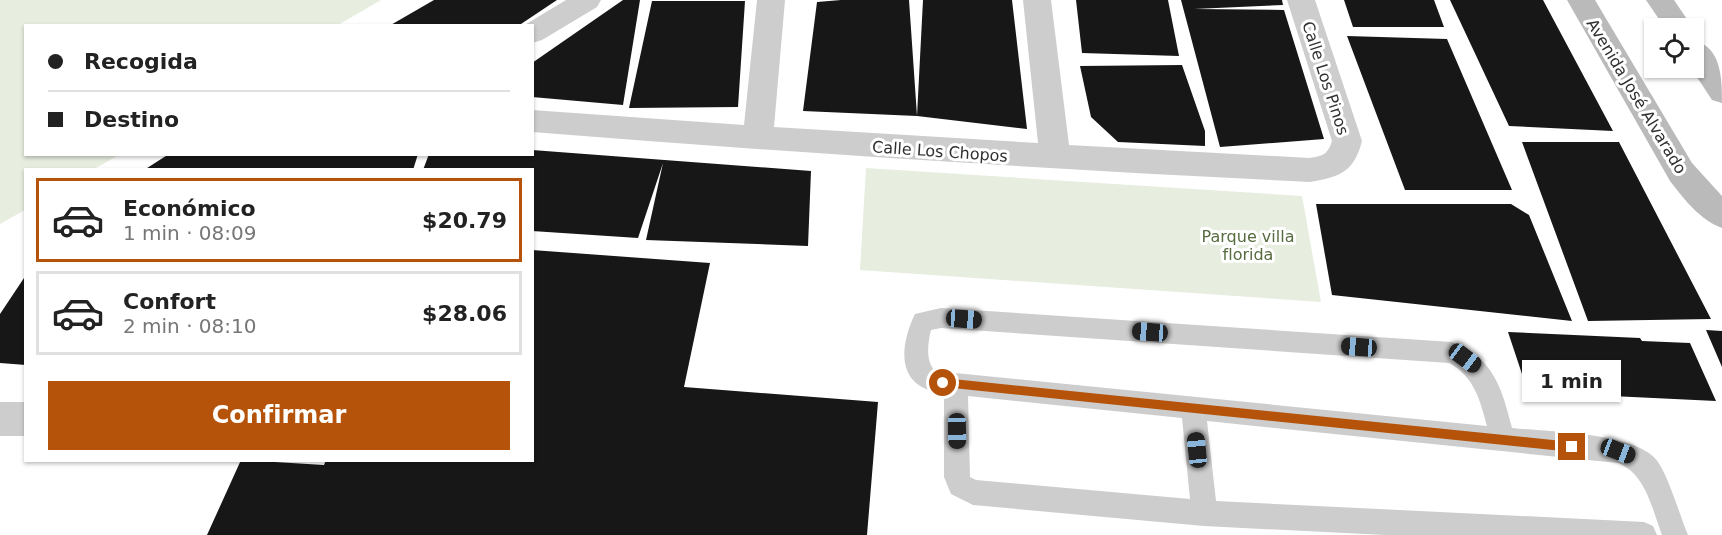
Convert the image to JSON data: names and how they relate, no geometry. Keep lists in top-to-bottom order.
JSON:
{
  "streets": {
    "street": ["Calle Los Pinos", "Avenida José Alvarado", "Calle Los Chopos"]
  },
  "crossings": [
    ["Calle Los Pinos", "Calle Los Chopos"]
  ],
  "parks": ["Parque villa florida"],
  "page": {
    "banner": ["Recogida", "Destino"],
    "list": [
      {
        "name": "Económico",
        "note": "1 min · 08:09",
        "value": "$20.79"
      },
      {
        "name": "Confort",
        "note": "2 min · 08:10",
        "value": "$28.06"
      }
    ],
    "bubble": "1 min",
    "buttons": "Confirmar"
  }
}
